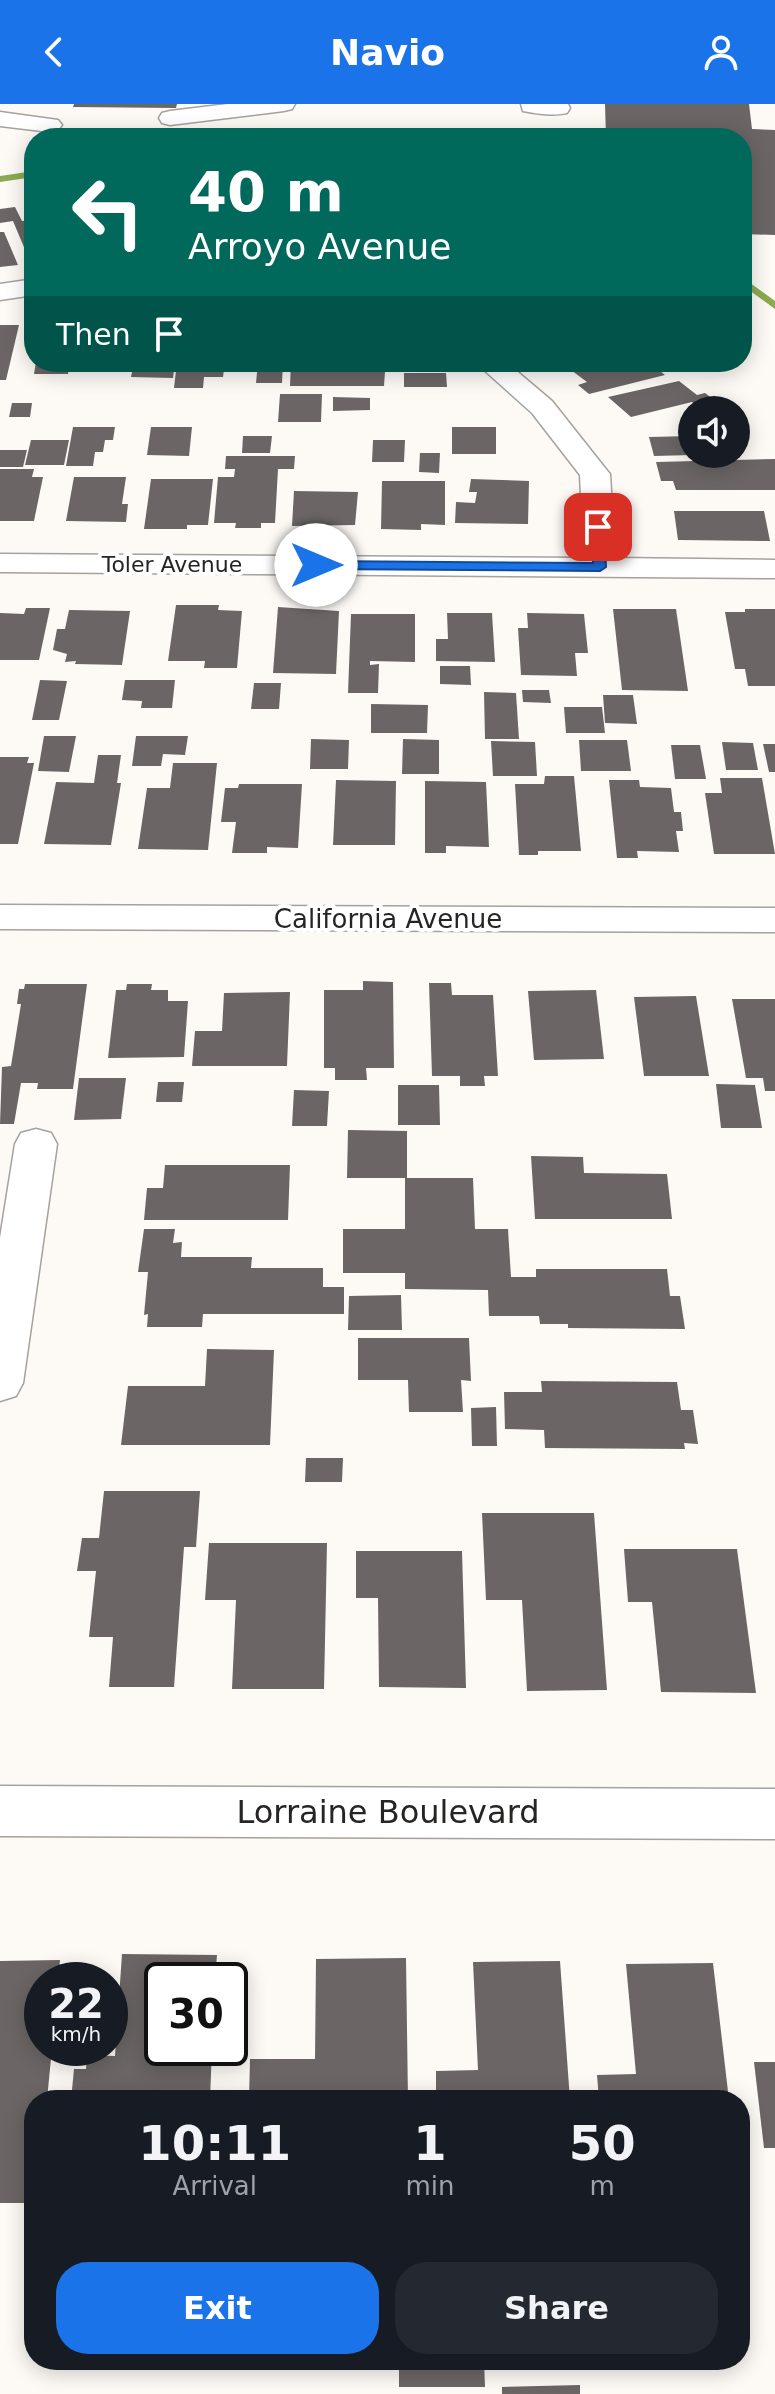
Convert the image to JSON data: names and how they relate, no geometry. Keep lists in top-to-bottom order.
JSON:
{
  "streets": {
    "street": ["Toler Avenue", "California Avenue", "Lorraine Boulevard"]
  },
  "page": {
    "header": "Navio",
    "turn": ["40 m", "Arroyo Avenue"],
    "then": "Then",
    "speed": "22 km/h",
    "limit": "30",
    "eta": [
      "10:11",
      "Arrival",
      "1",
      "min",
      "50",
      "m"
    ],
    "buttons": ["Exit", "Share"]
  }
}
